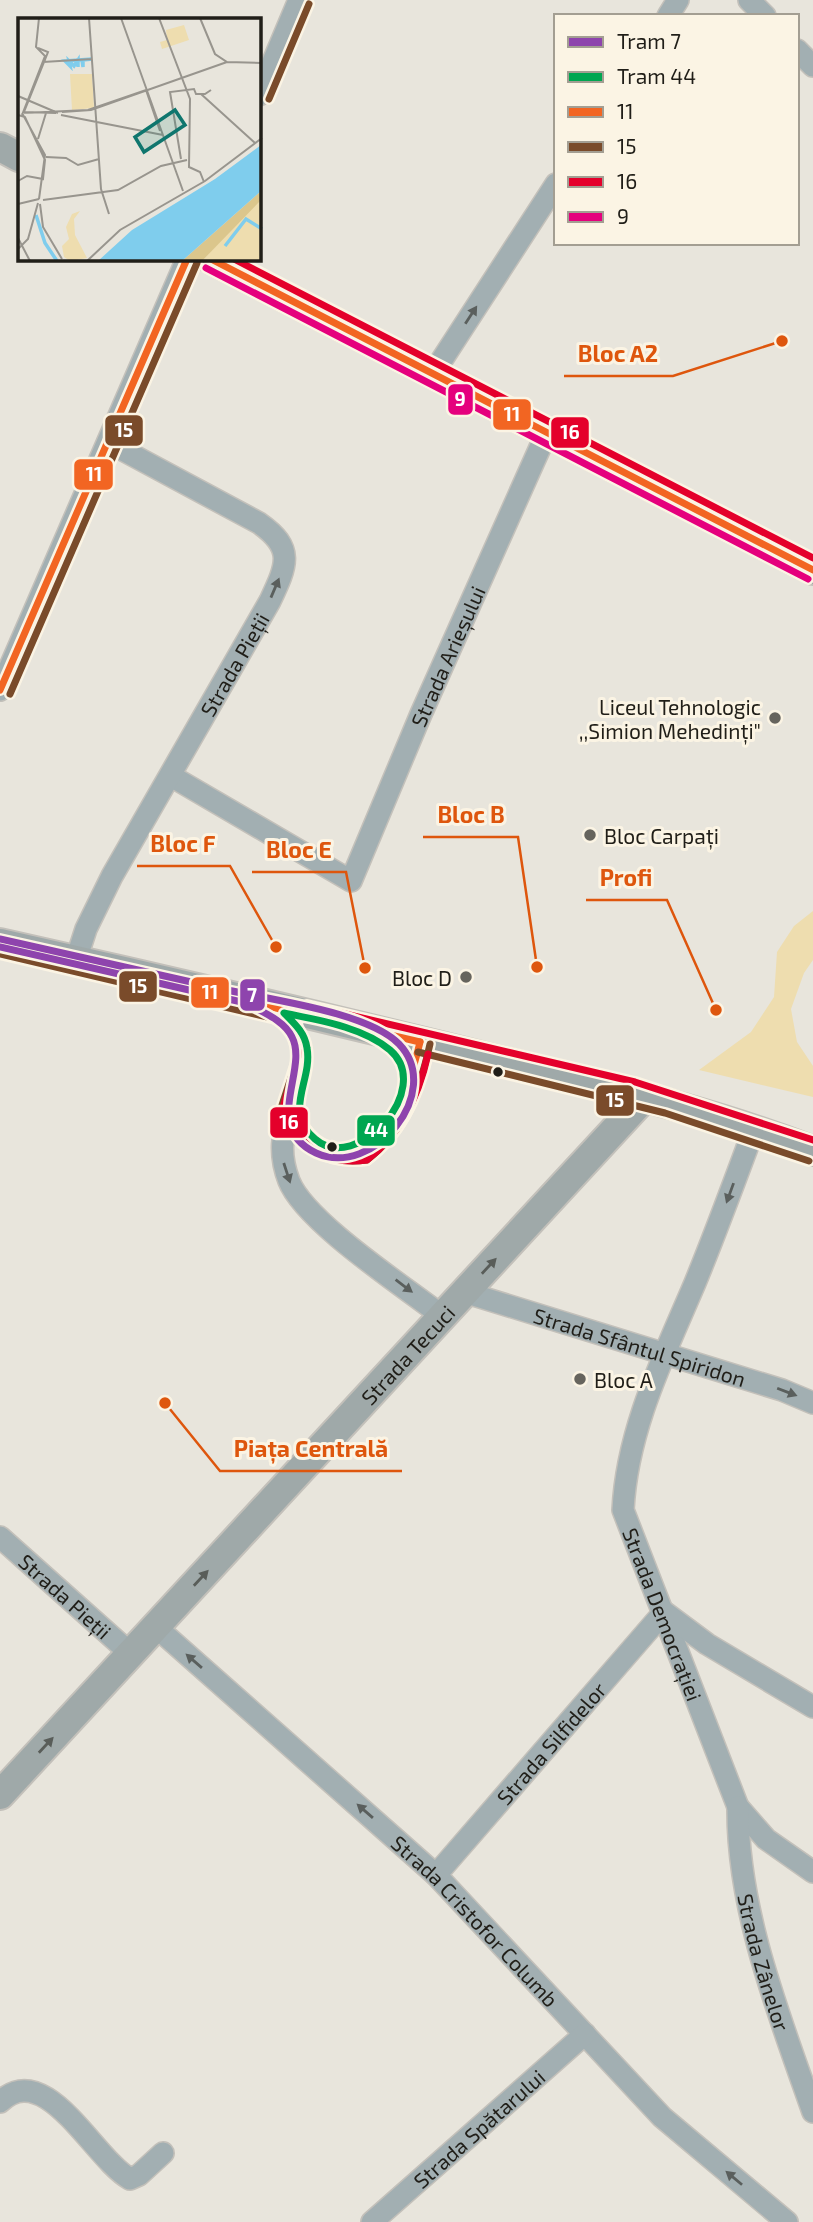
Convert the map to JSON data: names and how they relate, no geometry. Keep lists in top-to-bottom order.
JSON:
{
  "streets": {
    "main road": ["Strada Tecuci"],
    "street": [
      "Strada Arieșului",
      "Strada Pieții",
      "Strada Sfântul Spiridon",
      "Strada Democrației",
      "Strada Silfidelor",
      "Strada Cristofor Columb",
      "Strada Zânelor",
      "Strada Spătarului"
    ]
  },
  "crossings": [
    ["Strada Arieșului", "Strada Pieții"],
    ["Strada Pieții", "Strada Tecuci"],
    ["Strada Sfântul Spiridon", "Strada Tecuci"],
    ["Strada Sfântul Spiridon", "Strada Democrației"],
    ["Strada Tecuci", "Strada Cristofor Columb"],
    ["Strada Democrației", "Strada Silfidelor"],
    ["Strada Democrației", "Strada Zânelor"],
    ["Strada Silfidelor", "Strada Cristofor Columb"],
    ["Strada Cristofor Columb", "Strada Spătarului"]
  ],
  "one_way": ["Strada Sfântul Spiridon", "Strada Tecuci", "Strada Cristofor Columb"],
  "places": [
    "Bloc A2",
    "Liceul Tehnologic ,,Simion Mehedinți\"",
    "Bloc Carpați",
    "Bloc F",
    "Bloc B",
    "Bloc E",
    "Bloc D",
    "Profi",
    "Bloc A",
    "Piața Centrală"
  ],
  "lines": [
    "transit line 15",
    "transit line 11",
    "transit line 16",
    "transit line 9",
    "tram line 7",
    "tram line 44"
  ],
  "legend": [
    "Tram 7",
    "Tram 44",
    "11",
    "15",
    "16",
    "9"
  ]
}
